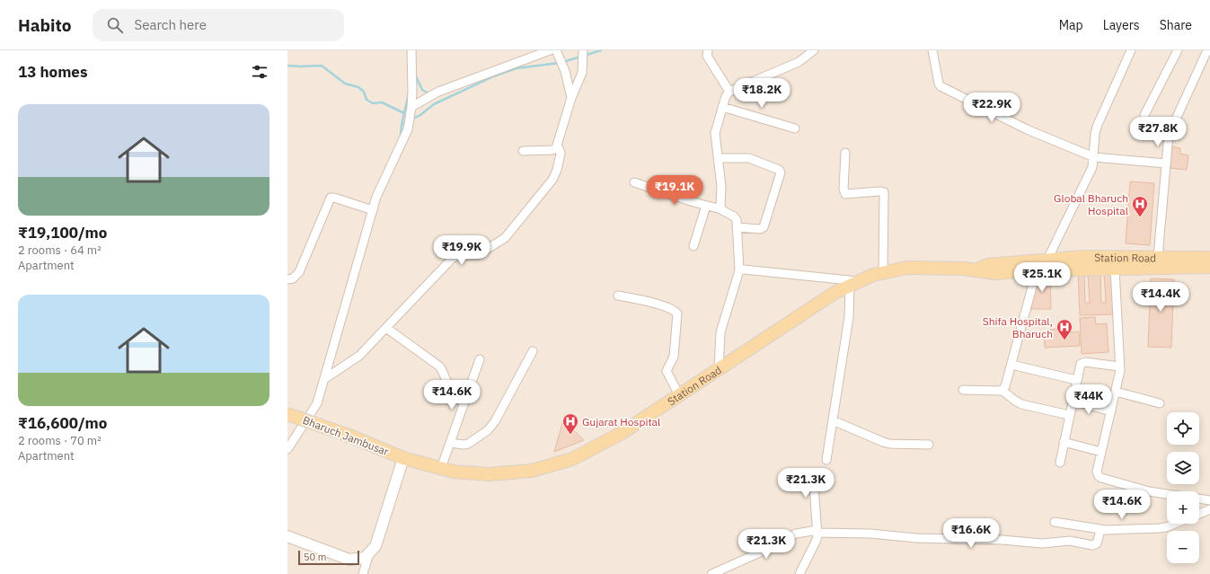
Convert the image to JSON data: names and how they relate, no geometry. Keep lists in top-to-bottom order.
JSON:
{
  "streets": {
    "main road": ["Station Road", "Bharuch Jambusar"]
  },
  "crossings": [
    ["Station Road", "Bharuch Jambusar"]
  ],
  "places": {
    "hospital": ["Global Bharuch Hospital", "Shifa Hospital, Bharuch", "Gujarat Hospital"]
  },
  "scale_bar": "50 m",
  "page": {
    "header": "Habito",
    "search": "Search here",
    "nav": ["Map", "Layers", "Share"],
    "heading": "13 homes",
    "price": [
      "₹18.2K",
      "₹22.9K",
      "₹27.8K",
      "₹19.1K",
      "₹19.9K",
      "₹25.1K",
      "₹14.4K",
      "₹14.6K",
      "₹44K",
      "₹21.3K",
      "₹14.6K",
      "₹16.6K",
      "₹21.3K"
    ],
    "list": [
      {
        "name": "₹19,100/mo",
        "note": "2 rooms · 64 m² · Apartment"
      },
      {
        "name": "₹16,600/mo",
        "note": "2 rooms · 70 m² · Apartment"
      }
    ],
    "map_buttons": ["+", "−"],
    "scale": "50 m"
  }
}
